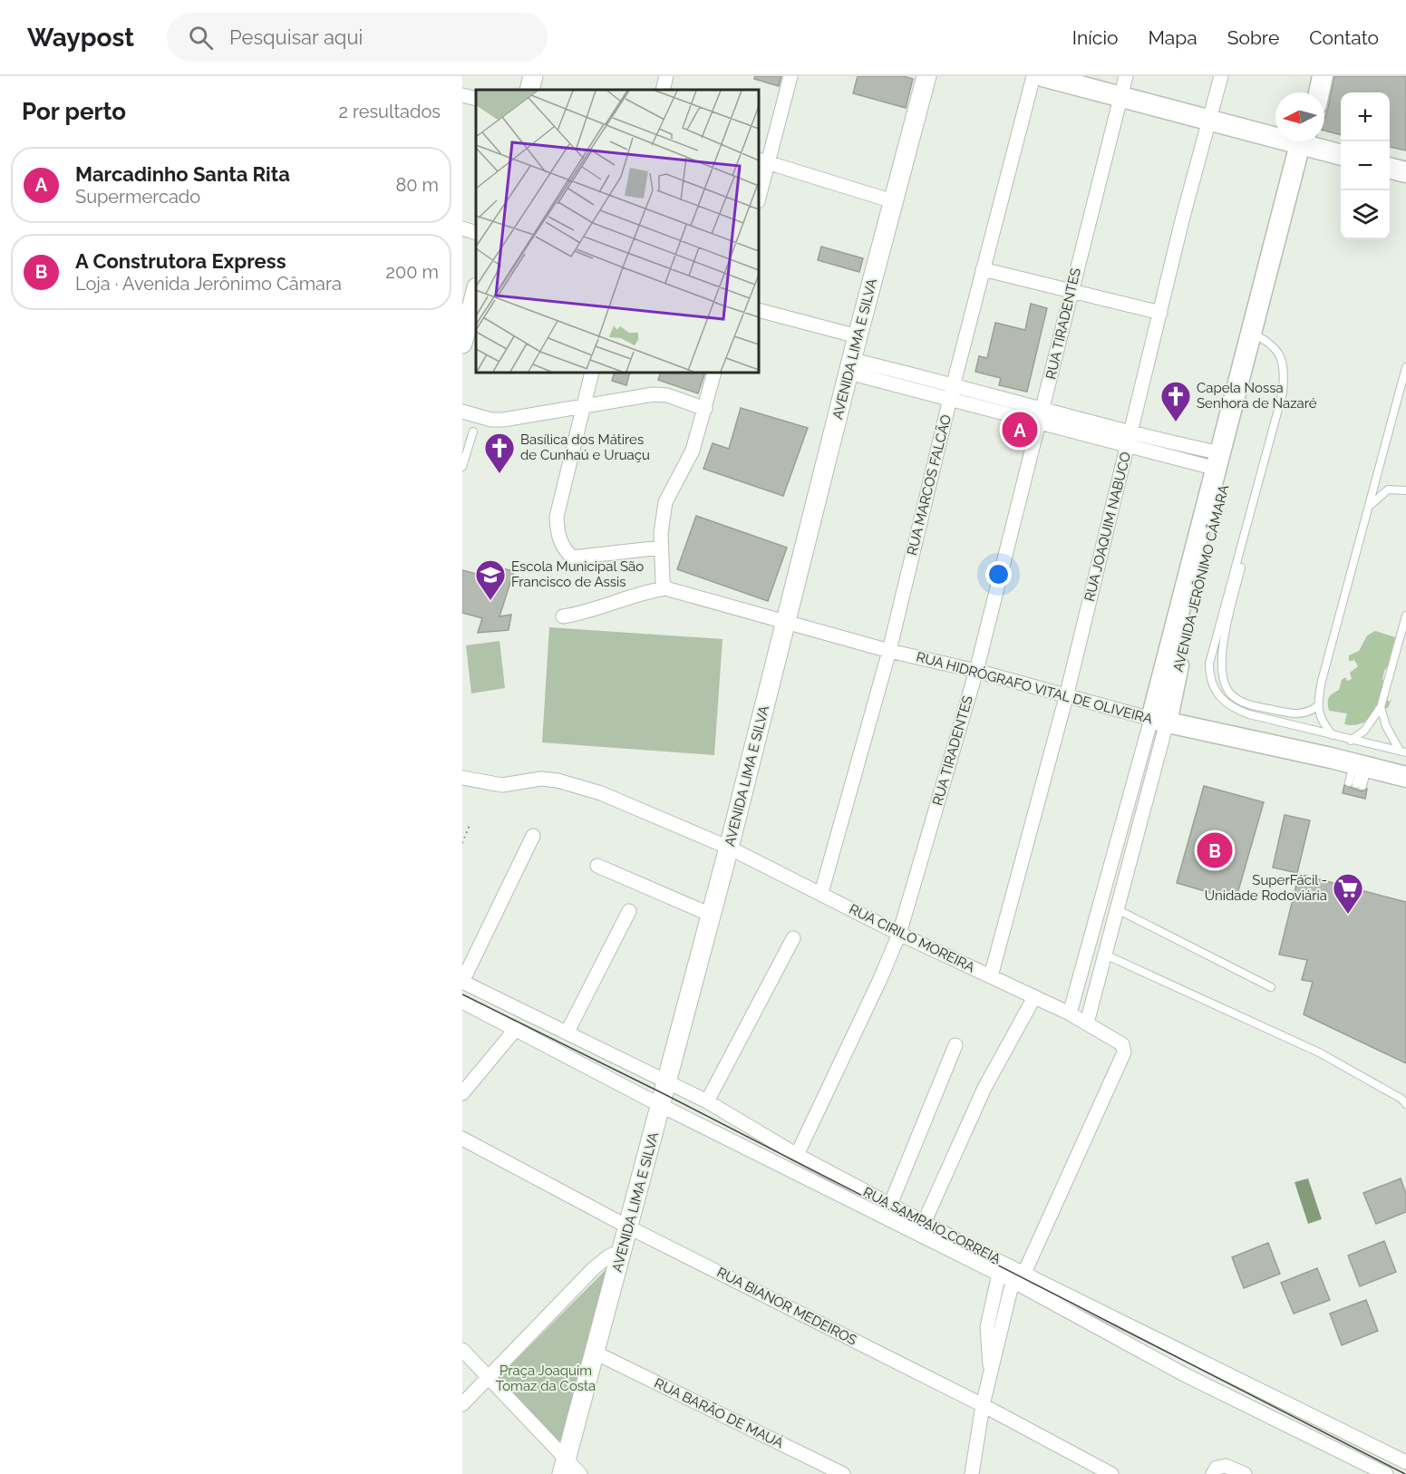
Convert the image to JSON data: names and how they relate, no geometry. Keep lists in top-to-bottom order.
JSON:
{
  "streets": {
    "main road": ["AVENIDA LIMA E SILVA", "AVENIDA JERÔNIMO CÂMARA", "RUA HIDRÓGRAFO VITAL DE OLIVEIRA"],
    "street": [
      "RUA TIRADENTES",
      "RUA MARCOS FALCÃO",
      "RUA JOAQUIM NABUCO",
      "RUA CIRILO MOREIRA",
      "RUA SAMPAIO CORREIA",
      "RUA BIANOR MEDEIROS",
      "RUA BARÃO DE MAUÁ"
    ]
  },
  "crossings": [
    ["RUA TIRADENTES", "RUA HIDRÓGRAFO VITAL DE OLIVEIRA"],
    ["RUA TIRADENTES", "RUA CIRILO MOREIRA"],
    ["RUA TIRADENTES", "RUA SAMPAIO CORREIA"],
    ["AVENIDA LIMA E SILVA", "RUA HIDRÓGRAFO VITAL DE OLIVEIRA"],
    ["AVENIDA LIMA E SILVA", "RUA CIRILO MOREIRA"],
    ["AVENIDA LIMA E SILVA", "RUA SAMPAIO CORREIA"],
    ["AVENIDA LIMA E SILVA", "RUA BIANOR MEDEIROS"],
    ["AVENIDA LIMA E SILVA", "RUA BARÃO DE MAUÁ"],
    ["RUA MARCOS FALCÃO", "RUA HIDRÓGRAFO VITAL DE OLIVEIRA"],
    ["RUA MARCOS FALCÃO", "RUA CIRILO MOREIRA"],
    ["RUA JOAQUIM NABUCO", "RUA HIDRÓGRAFO VITAL DE OLIVEIRA"],
    ["RUA JOAQUIM NABUCO", "RUA CIRILO MOREIRA"],
    ["AVENIDA JERÔNIMO CÂMARA", "RUA HIDRÓGRAFO VITAL DE OLIVEIRA"],
    ["AVENIDA JERÔNIMO CÂMARA", "RUA CIRILO MOREIRA"],
    ["RUA CIRILO MOREIRA", "RUA SAMPAIO CORREIA"]
  ],
  "parks": ["Praça Joaquim Tomaz da Costa"],
  "places": {
    "church": ["Capela Nossa Senhora de Nazaré", "Basílica dos Mátires de Cunhaú e Uruaçu"],
    "school or university": ["Escola Municipal São Francisco de Assis"],
    "supermarket": ["SuperFácil - Unidade Rodoviária"]
  },
  "north": "left",
  "page": {
    "header": "Waypost",
    "search": "Pesquisar aqui",
    "nav": [
      "Início",
      "Mapa",
      "Sobre",
      "Contato"
    ],
    "heading": ["Por perto", "2 resultados"],
    "map_buttons": ["+", "−"],
    "list": [
      {
        "mark": "A",
        "name": "Marcadinho Santa Rita",
        "note": "Supermercado",
        "value": "80 m"
      },
      {
        "mark": "B",
        "name": "A Construtora Express",
        "note": "Loja · Avenida Jerônimo Câmara",
        "value": "200 m"
      }
    ],
    "pins": ["A", "B"]
  }
}
